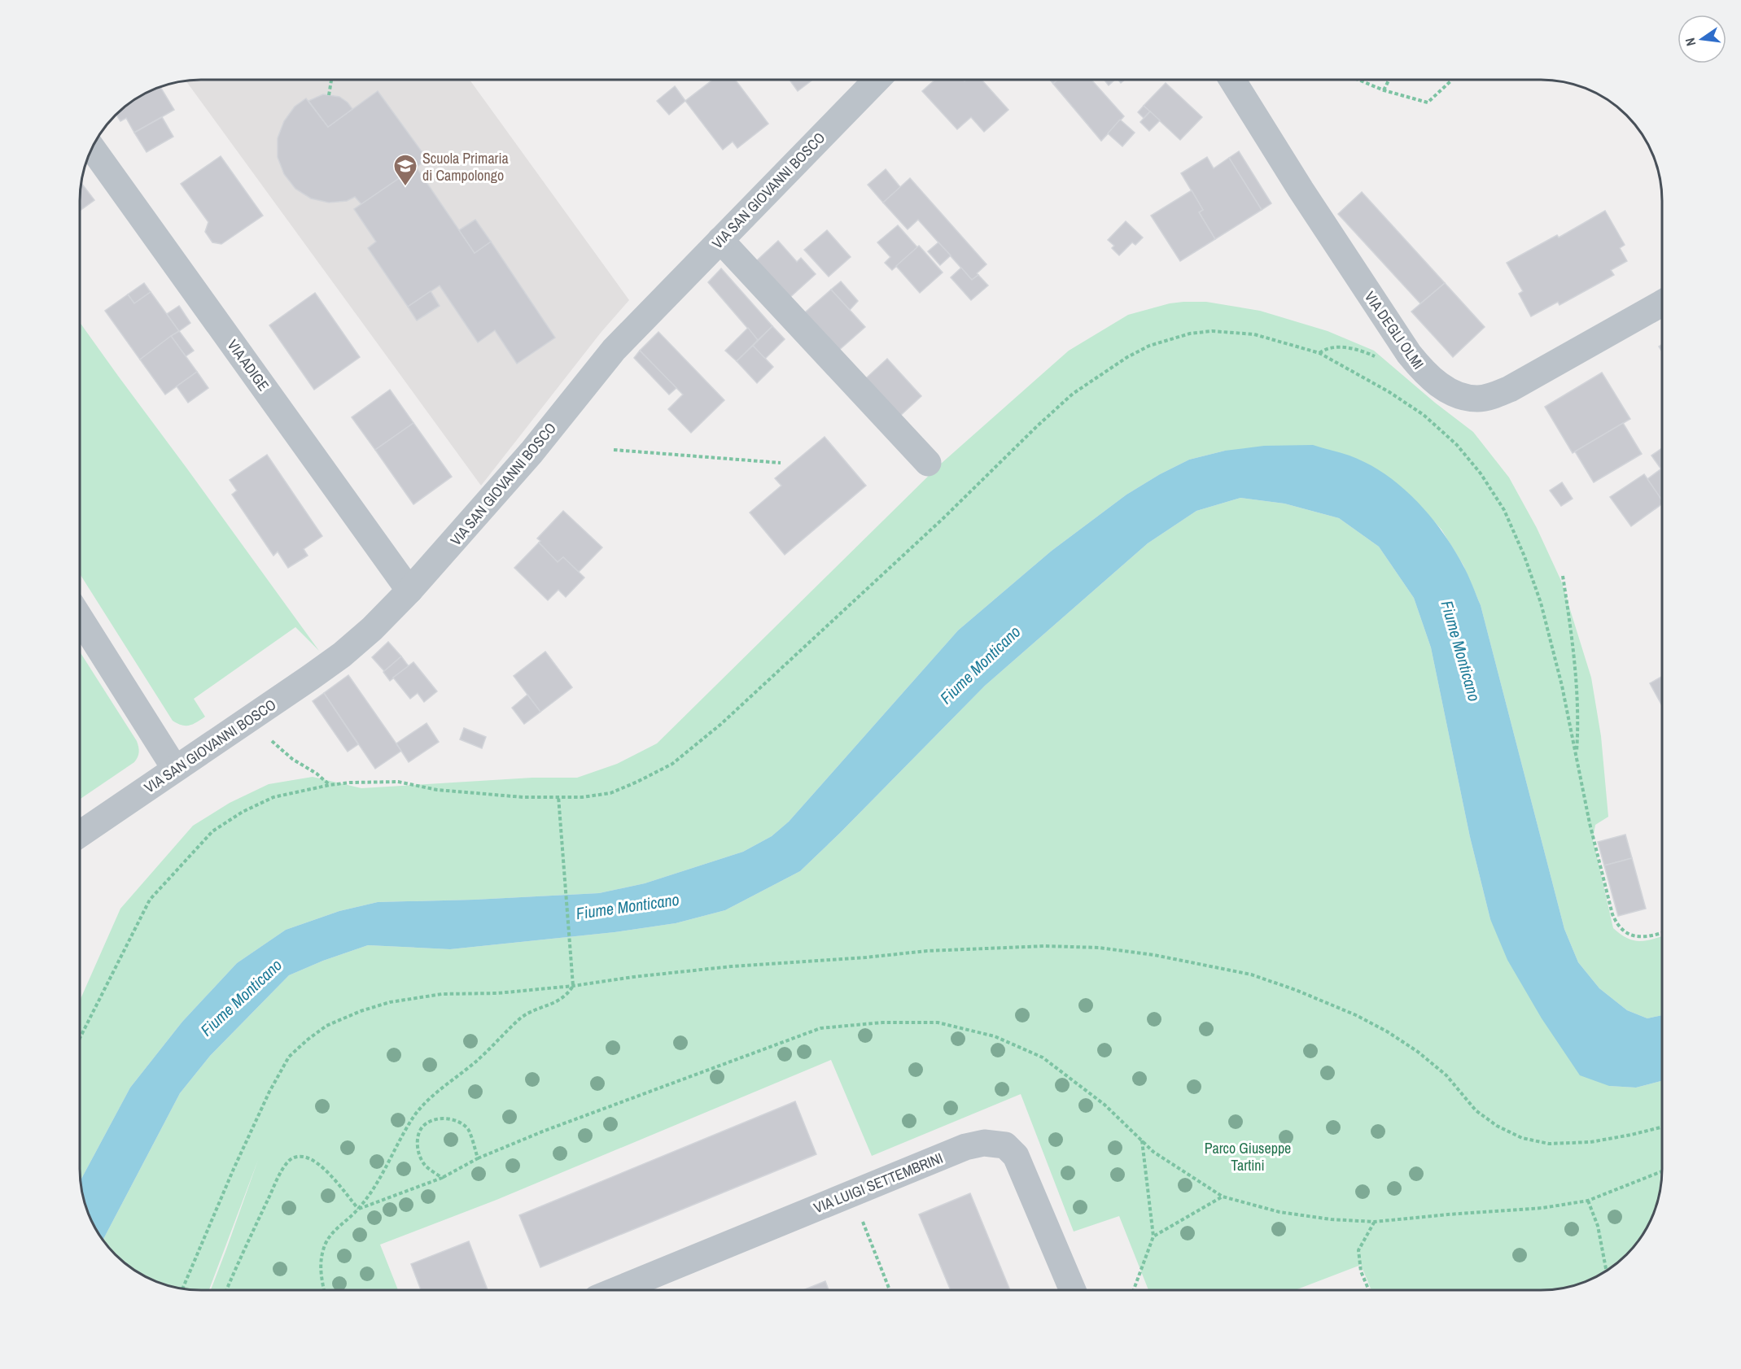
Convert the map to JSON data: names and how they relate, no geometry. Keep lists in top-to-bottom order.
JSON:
{
  "streets": {
    "street": [
      "VIA SAN GIOVANNI BOSCO",
      "VIA DEGLI OLMI",
      "VIA ADIGE",
      "VIA LUIGI SETTEMBRINI"
    ]
  },
  "crossings": [
    ["VIA SAN GIOVANNI BOSCO", "VIA ADIGE"]
  ],
  "water": ["Fiume Monticano"],
  "parks": ["Parco Giuseppe Tartini"],
  "places": {
    "school or university": ["Scuola Primaria di Campolongo"]
  },
  "north": "left"
}
